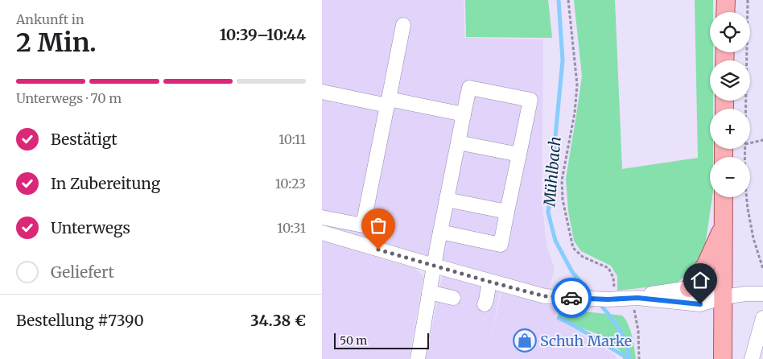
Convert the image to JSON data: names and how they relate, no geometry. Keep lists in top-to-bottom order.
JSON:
{
  "water": ["Mühlbach"],
  "places": {
    "shop": ["Schuh Marke"]
  },
  "scale_bar": "50 m",
  "page": {
    "heading": ["2 Min.", "Ankunft in", "10:39–10:44"],
    "panel": ["Bestellung #7390", "34.38 €"],
    "map_buttons": ["+", "−"],
    "bar": "Unterwegs · 70 m",
    "list": [
      ["Bestätigt", "10:11"],
      ["In Zubereitung", "10:23"],
      ["Unterwegs", "10:31"],
      "Geliefert"
    ],
    "scale": "50 m"
  }
}
